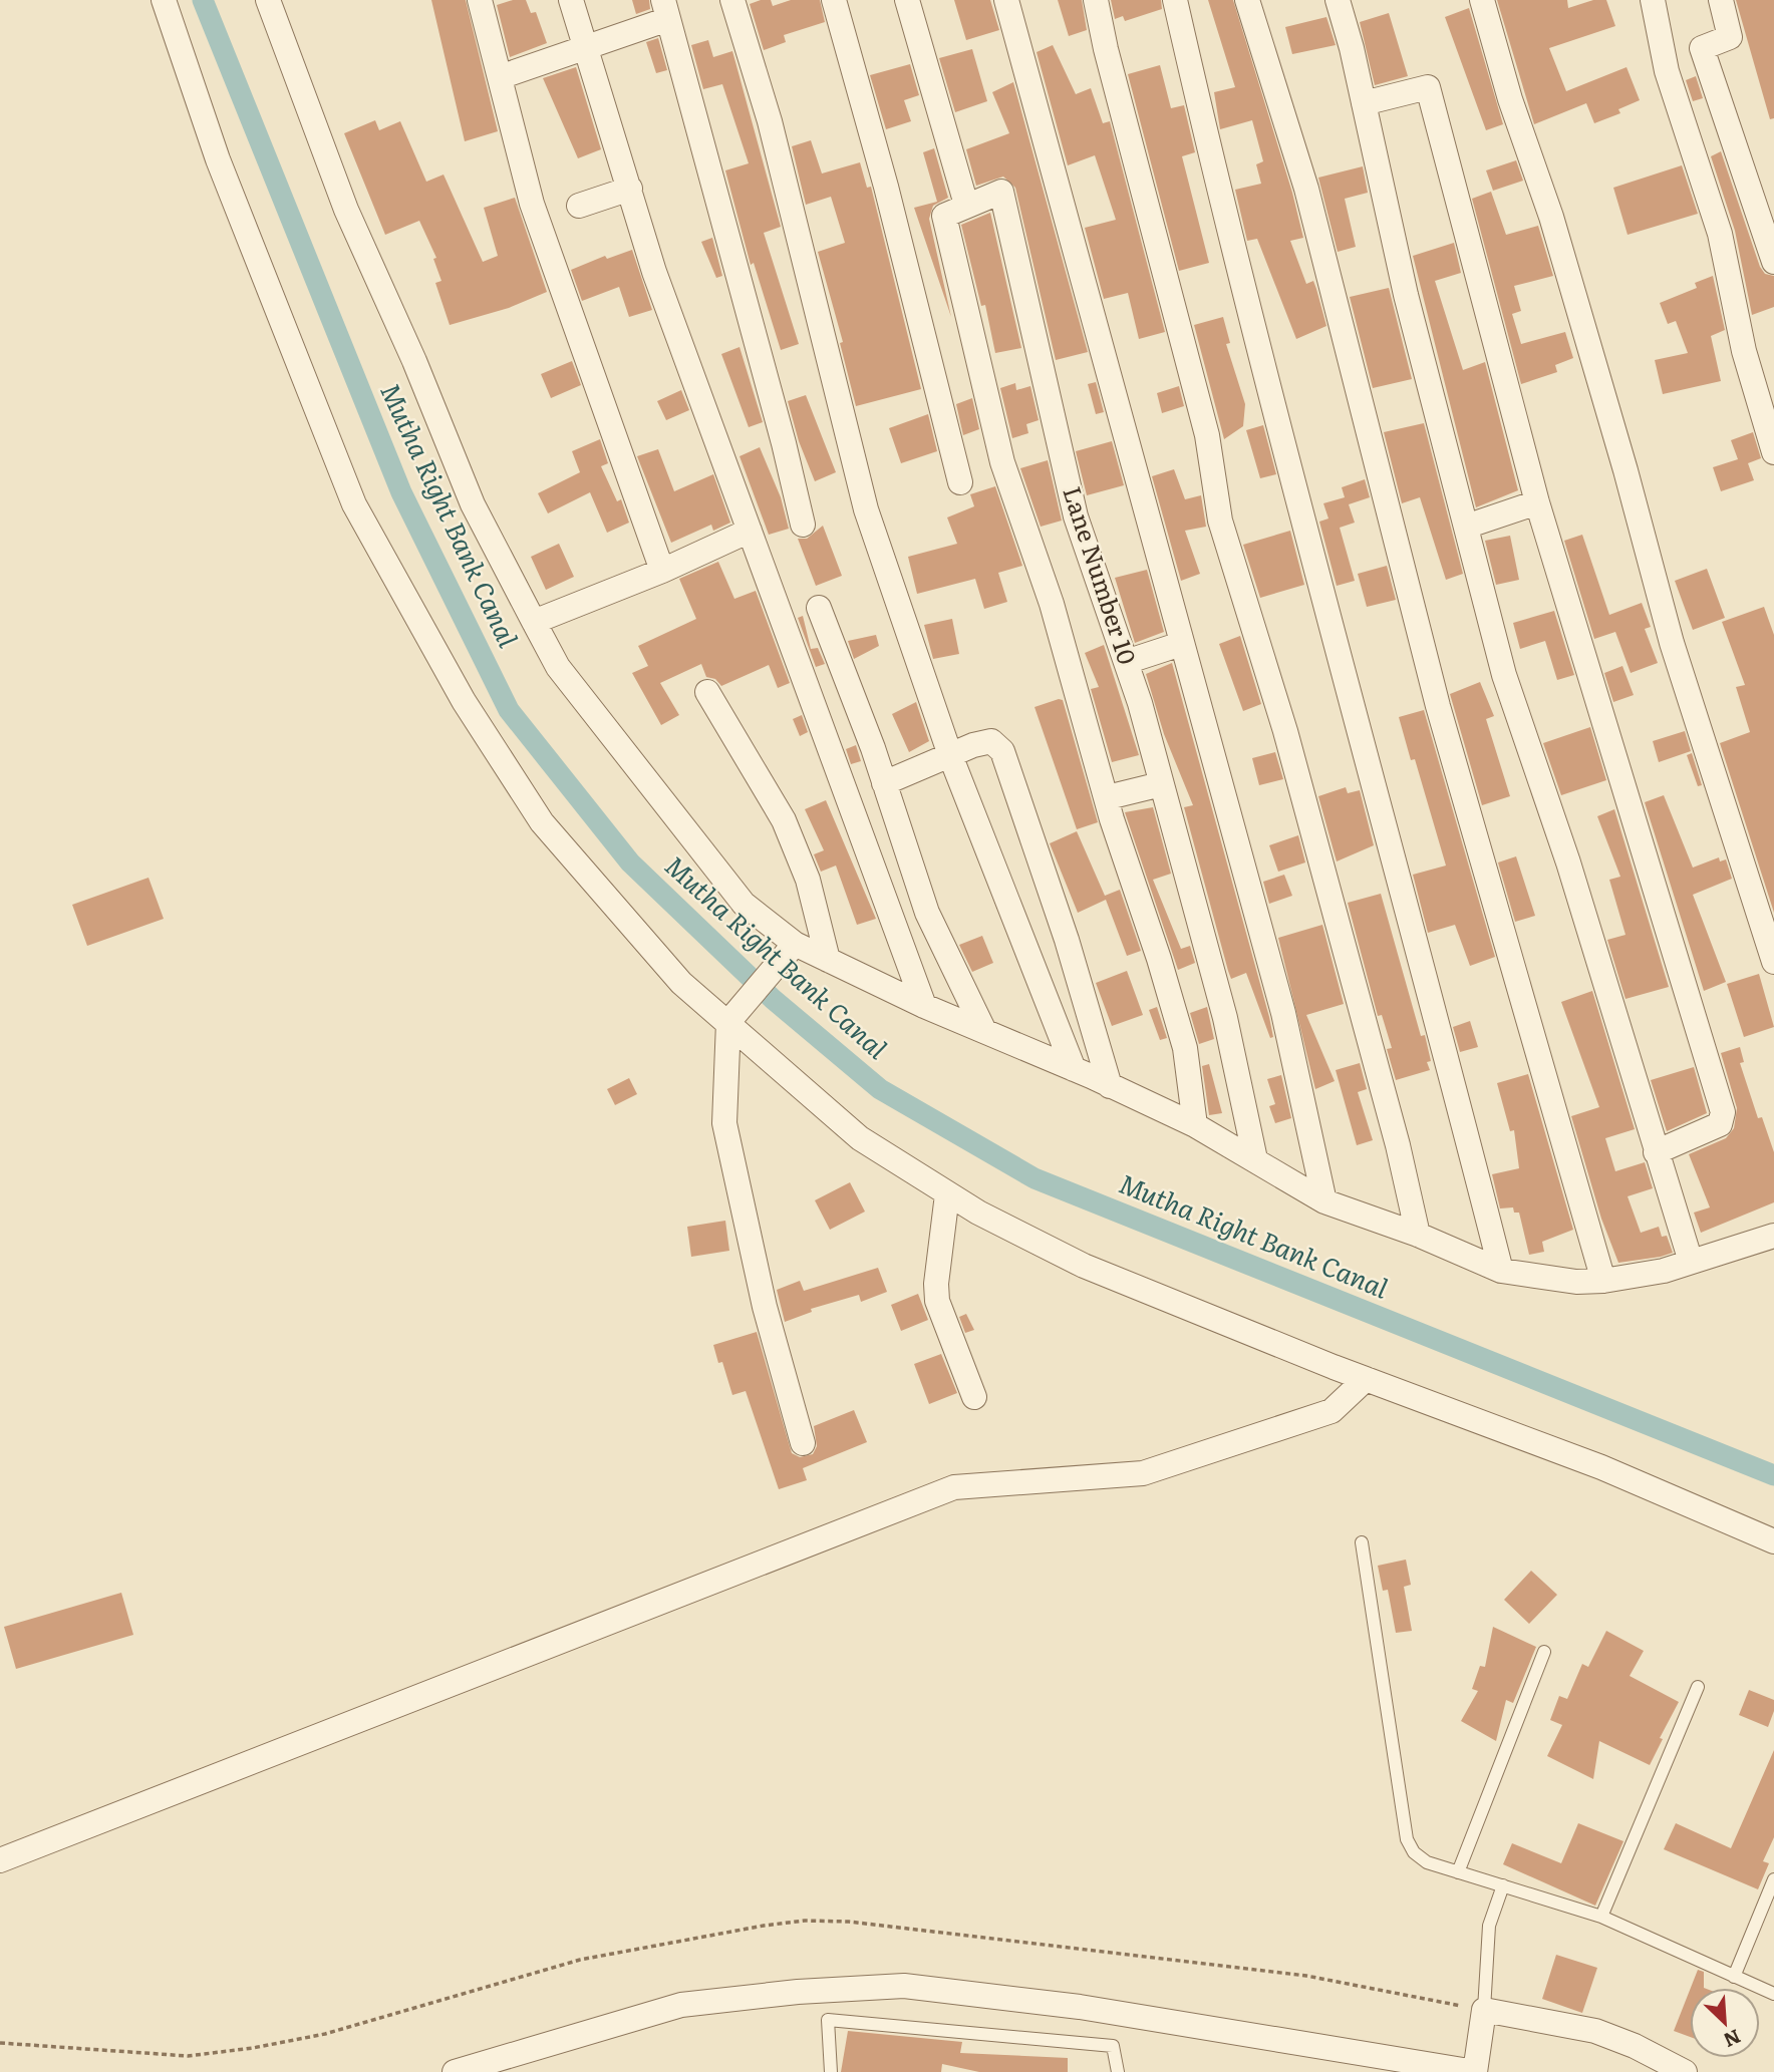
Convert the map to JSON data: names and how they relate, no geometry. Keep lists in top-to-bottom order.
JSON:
{
  "streets": {
    "street": ["Lane Number 10"]
  },
  "water": ["Mutha Right Bank Canal"],
  "north": "bottom right"
}
